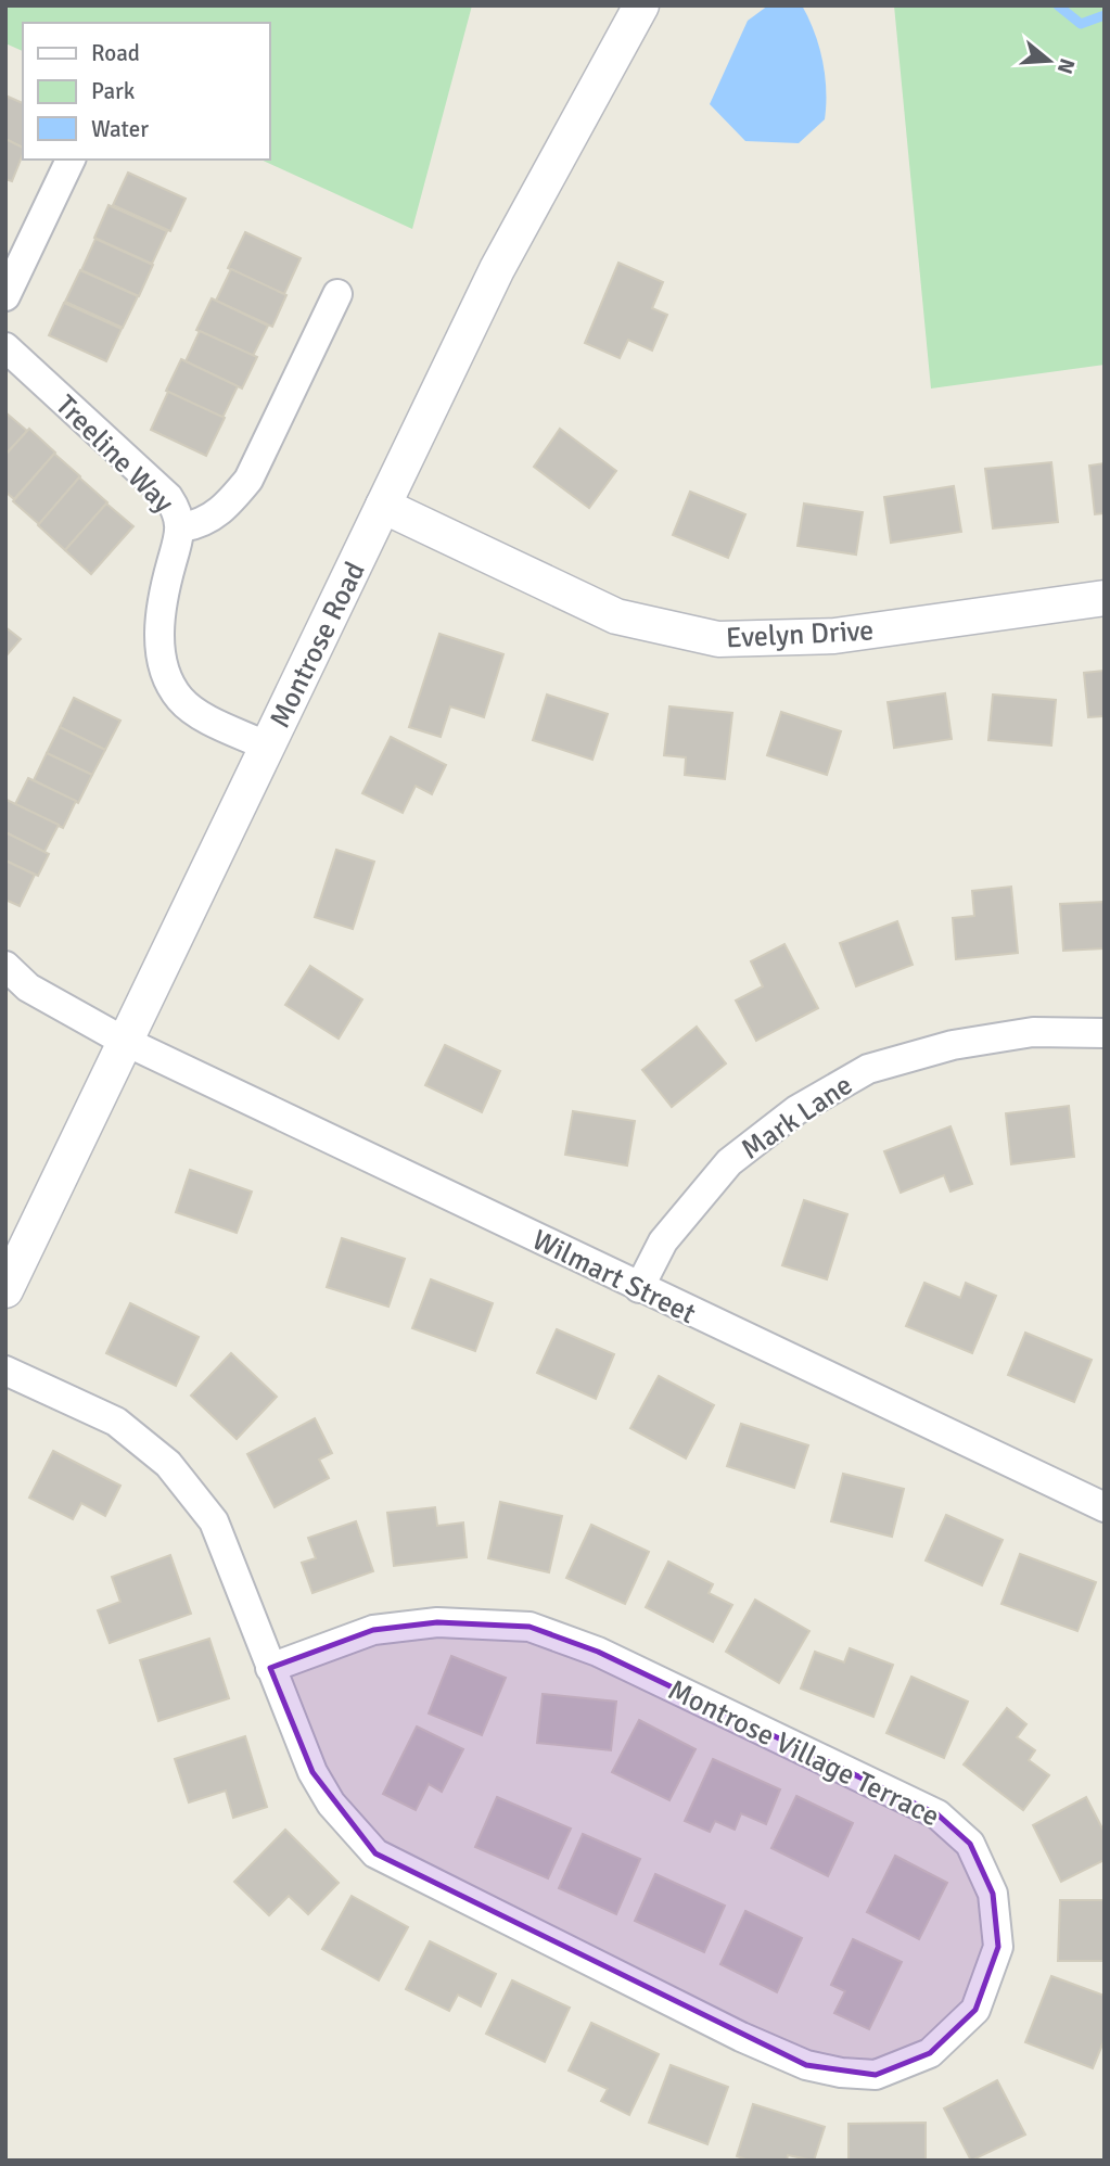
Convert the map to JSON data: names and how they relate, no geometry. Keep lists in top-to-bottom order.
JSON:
{
  "streets": {
    "street": [
      "Treeline Way",
      "Evelyn Drive",
      "Montrose Road",
      "Mark Lane",
      "Wilmart Street",
      "Montrose Village Terrace"
    ]
  },
  "crossings": [
    ["Treeline Way", "Montrose Road"],
    ["Evelyn Drive", "Montrose Road"],
    ["Montrose Road", "Wilmart Street"],
    ["Mark Lane", "Wilmart Street"]
  ],
  "legend": ["Road", "Park", "Water"],
  "north": "right"
}
